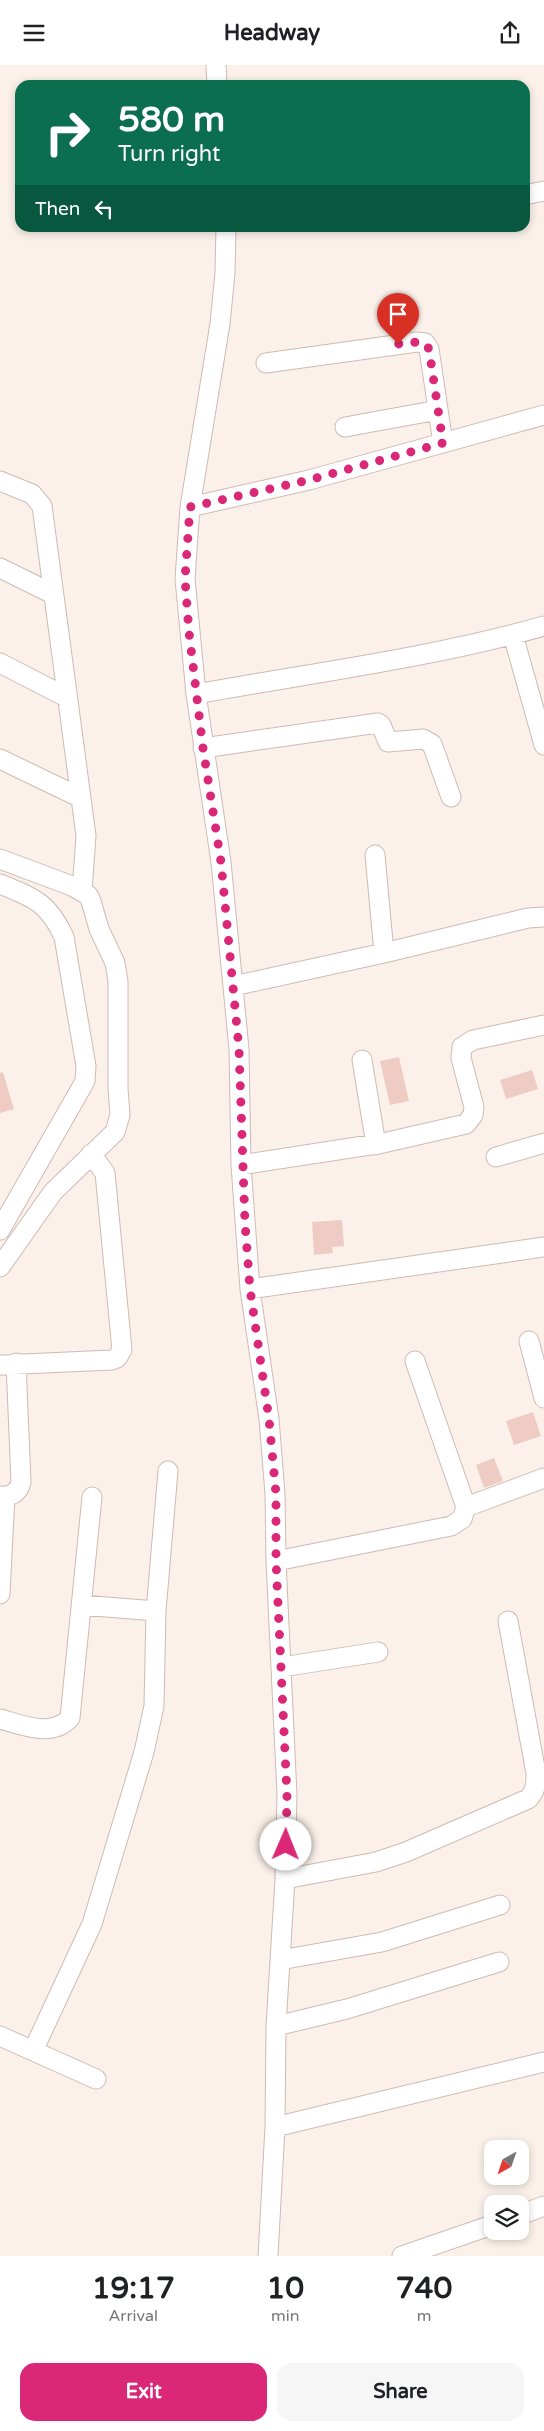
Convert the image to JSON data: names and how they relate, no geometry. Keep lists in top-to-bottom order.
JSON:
{
  "north": "bottom left",
  "page": {
    "header": "Headway",
    "turn": ["580 m", "Turn right"],
    "then": "Then",
    "eta": [
      "19:17",
      "Arrival",
      "10",
      "min",
      "740",
      "m"
    ],
    "buttons": ["Exit", "Share"]
  }
}
